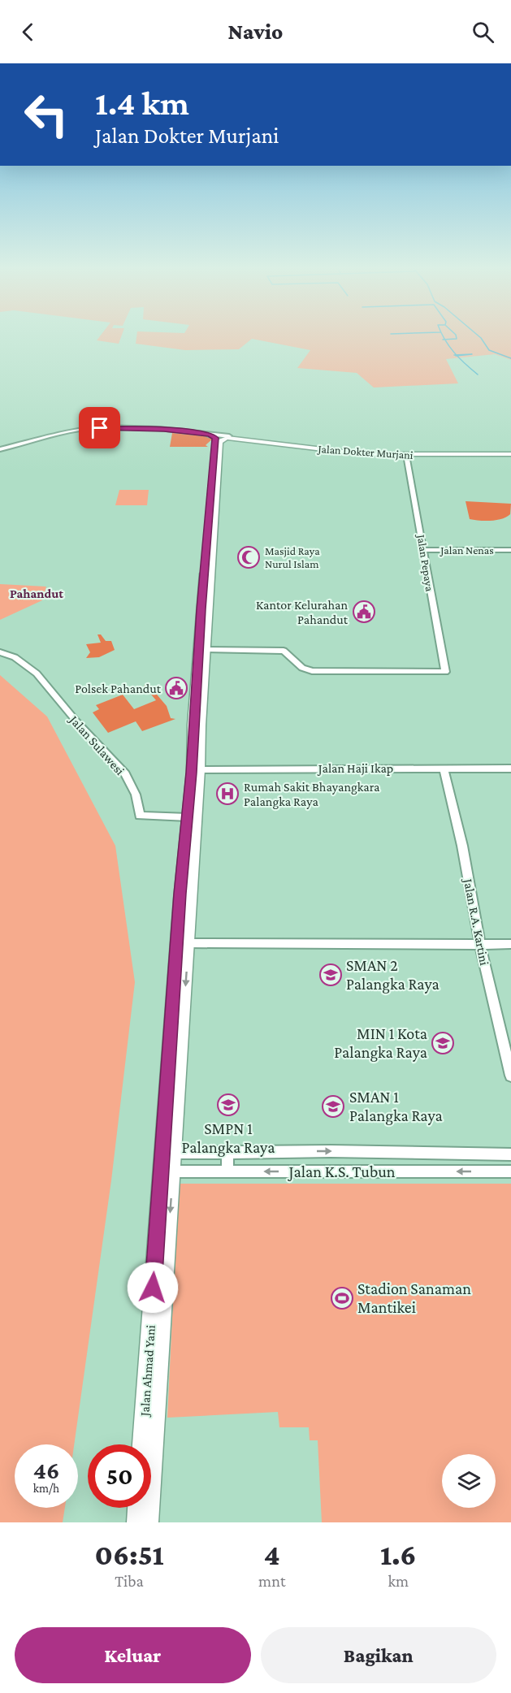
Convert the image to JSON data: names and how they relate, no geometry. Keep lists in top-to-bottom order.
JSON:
{
  "streets": {
    "main road": ["Jalan Dokter Murjani", "Jalan Ahmad Yani"],
    "street": [
      "Jalan Nenas",
      "Jalan Pepaya",
      "Jalan Sulawesi",
      "Jalan Haji Ikap",
      "Jalan R.A. Kartini",
      "Jalan K.S. Tubun"
    ]
  },
  "crossings": [
    ["Jalan Dokter Murjani", "Jalan Pepaya"],
    ["Jalan Dokter Murjani", "Jalan Ahmad Yani"],
    ["Jalan Nenas", "Jalan Pepaya"],
    ["Jalan Pepaya", "Jalan Ahmad Yani"],
    ["Jalan Sulawesi", "Jalan Ahmad Yani"],
    ["Jalan Haji Ikap", "Jalan R.A. Kartini"],
    ["Jalan Haji Ikap", "Jalan Ahmad Yani"],
    ["Jalan K.S. Tubun", "Jalan Ahmad Yani"]
  ],
  "districts": ["Pahandut"],
  "places": {
    "mosque": ["Masjid Raya Nurul Islam"],
    "public building": ["Kantor Kelurahan Pahandut", "Polsek Pahandut"],
    "hospital": ["Rumah Sakit Bhayangkara Palangka Raya"],
    "school or university": [
      "SMAN 2 Palangka Raya",
      "MIN 1 Kota Palangka Raya",
      "SMPN 1 Palangka Raya",
      "SMAN 1 Palangka Raya"
    ],
    "sports": ["Stadion Sanaman Mantikei"]
  },
  "page": {
    "header": "Navio",
    "turn": ["1.4 km", "Jalan Dokter Murjani"],
    "speed": "46 km/h",
    "limit": "50",
    "eta": [
      "06:51",
      "Tiba",
      "4",
      "mnt",
      "1.6",
      "km"
    ],
    "buttons": ["Keluar", "Bagikan"]
  }
}
